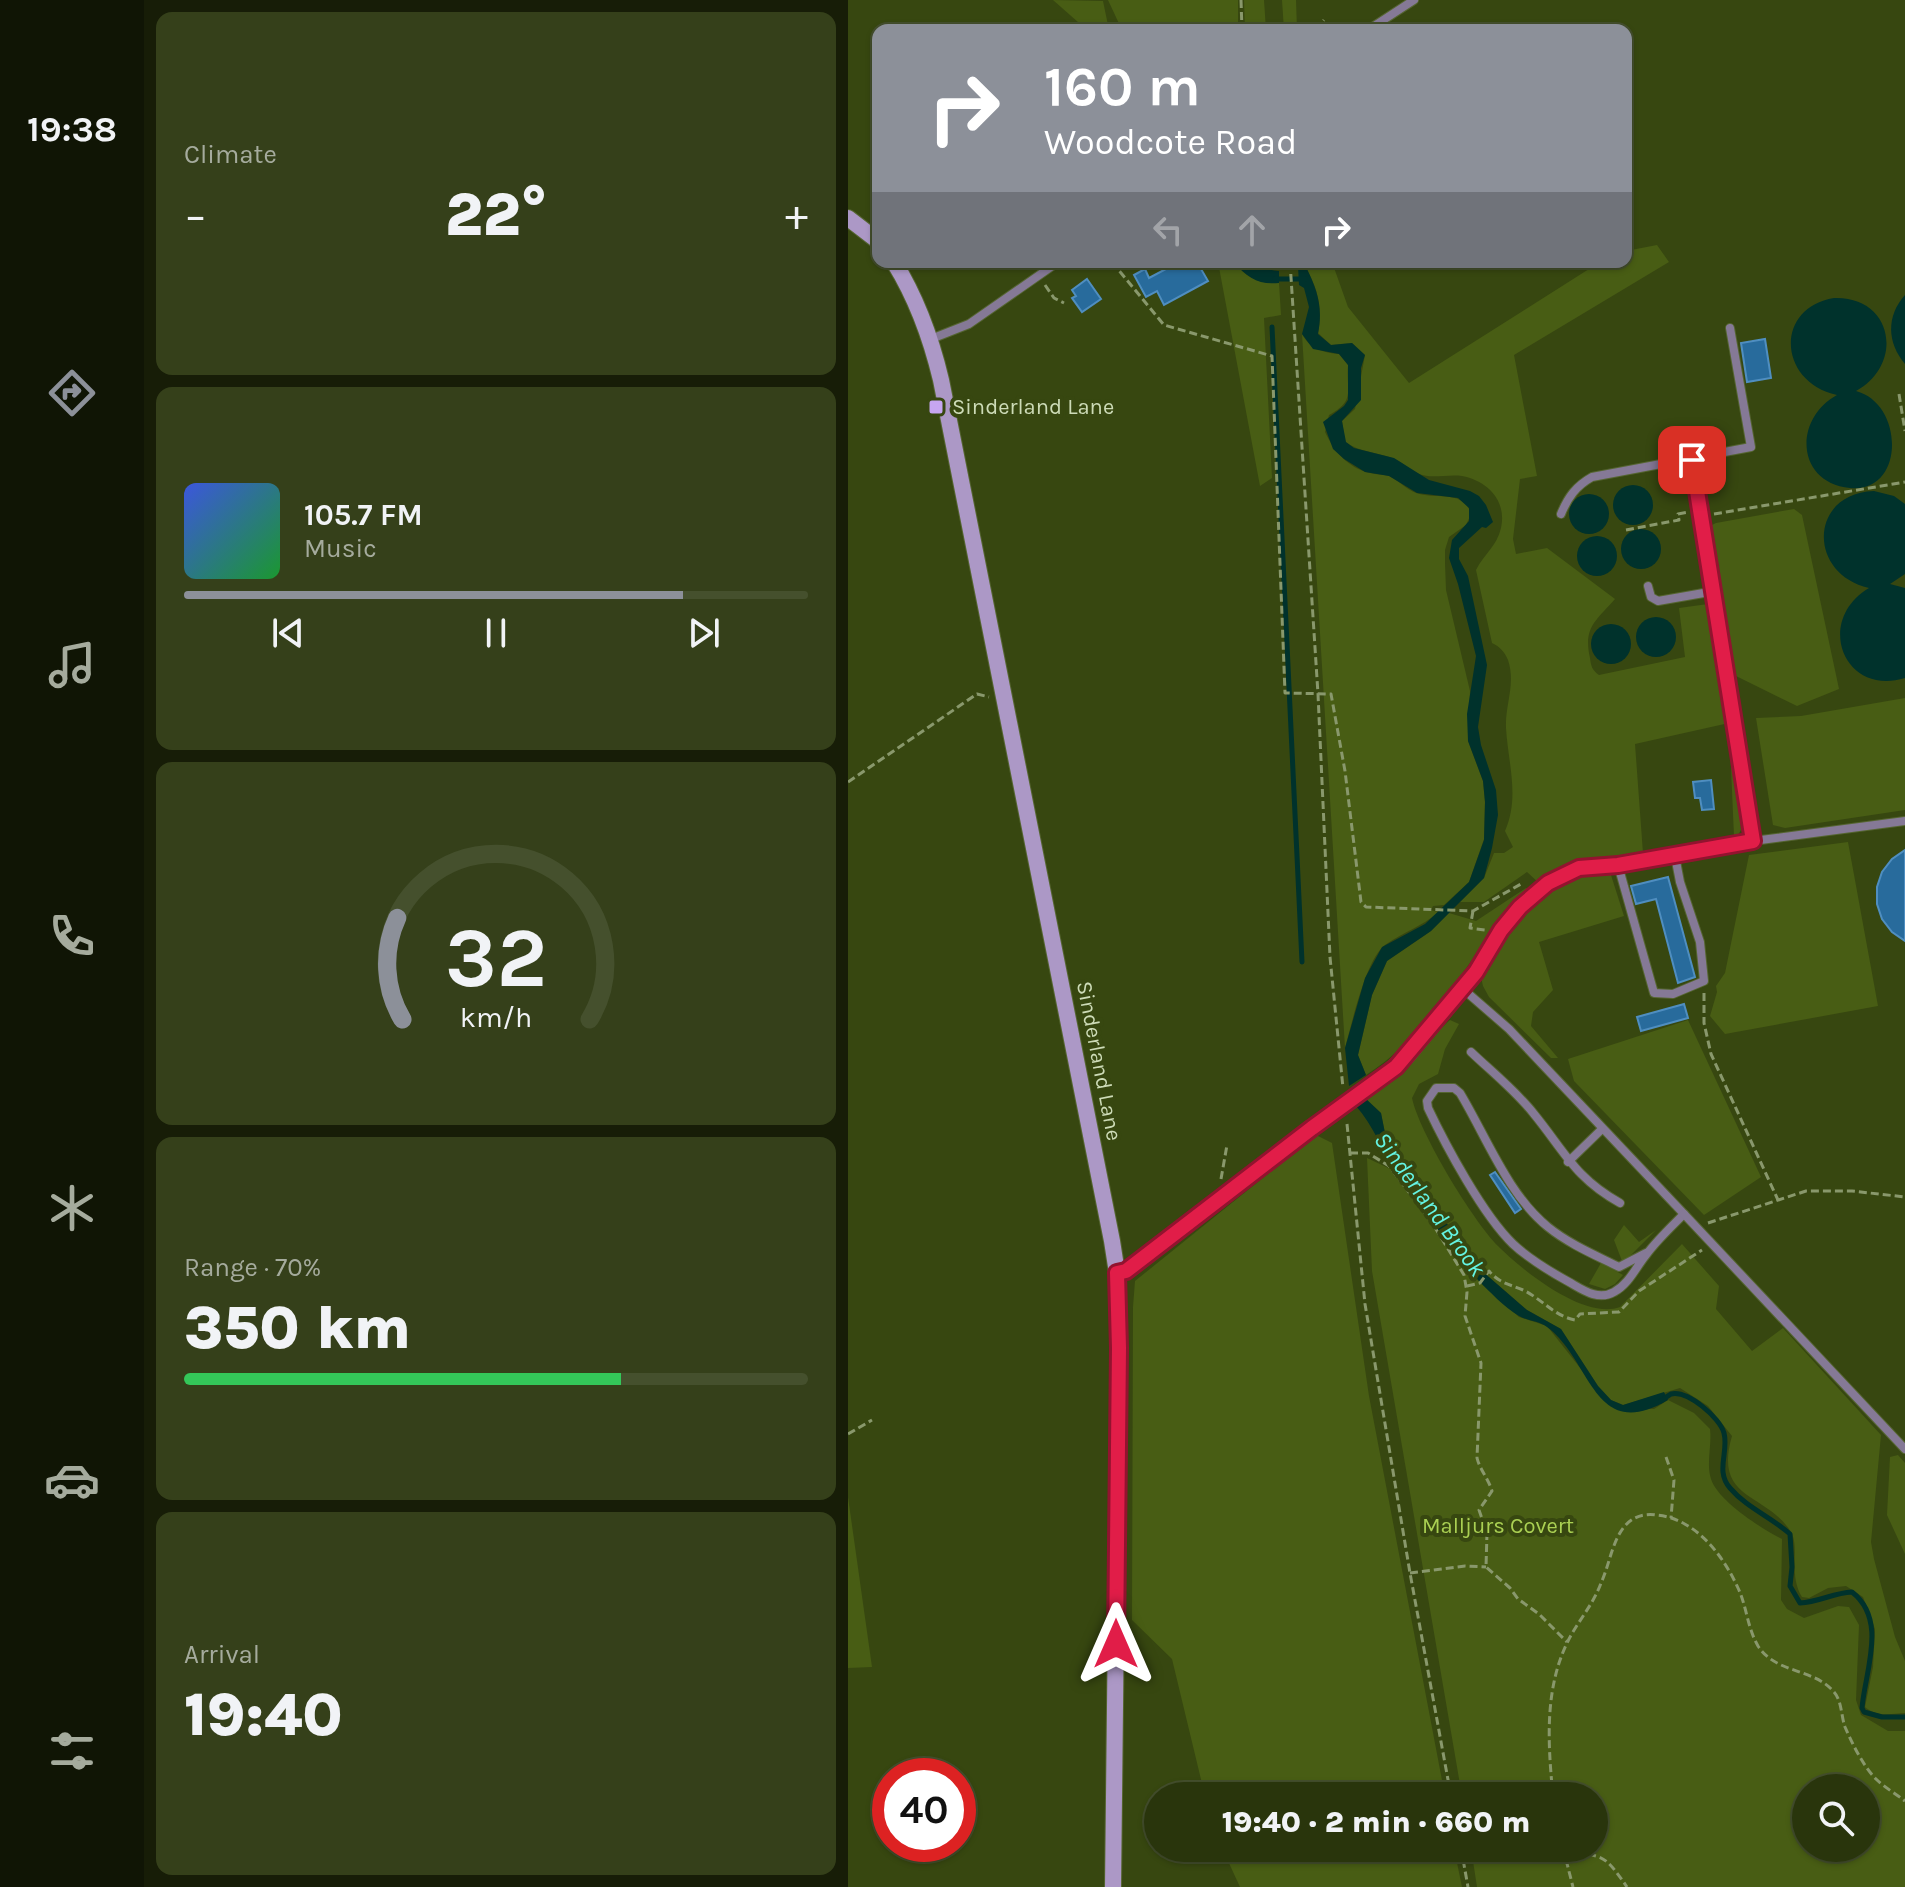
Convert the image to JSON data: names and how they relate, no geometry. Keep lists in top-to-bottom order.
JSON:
{
  "streets": {
    "street": ["Sinderland Lane"]
  },
  "water": ["Sinderland Brook"],
  "parks": ["Malljurs Covert"],
  "places": {
    "transit": ["Sinderland Lane"]
  },
  "page": {
    "tabs": "19:38",
    "tile": [
      "Climate",
      ["Range · 70%", "350 km"],
      ["Arrival", "19:40"]
    ],
    "turn": ["160 m", "Woodcote Road"],
    "heat": ["−", "22°", "+"],
    "song": ["105.7 FM", "Music"],
    "limit": "40",
    "trip": "19:40 · 2 min · 660 m",
    "gauge": ["32", "km/h"]
  }
}
